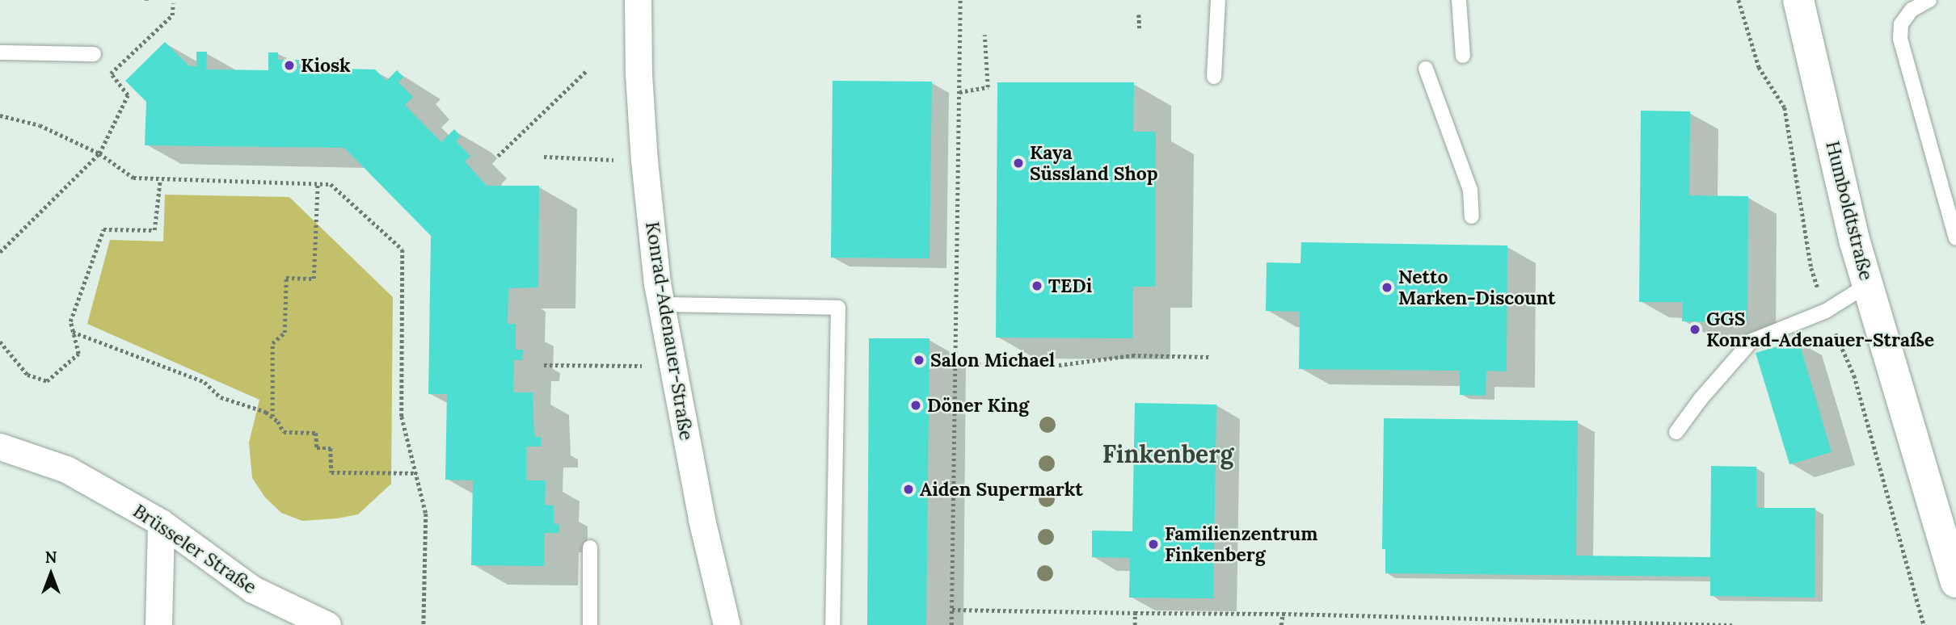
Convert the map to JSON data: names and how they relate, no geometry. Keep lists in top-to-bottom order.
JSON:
{
  "streets": {
    "street": ["Humboldtstraße", "Konrad-Adenauer-Straße", "Brüsseler Straße"]
  },
  "districts": ["Finkenberg"],
  "places": [
    "Kiosk",
    "Kaya Süssland Shop",
    "TEDi",
    "Netto Marken-Discount",
    "GGS Konrad-Adenauer-Straße",
    "Salon Michael",
    "Döner King",
    "Aiden Supermarkt",
    "Familienzentrum Finkenberg"
  ],
  "north": "top"
}
